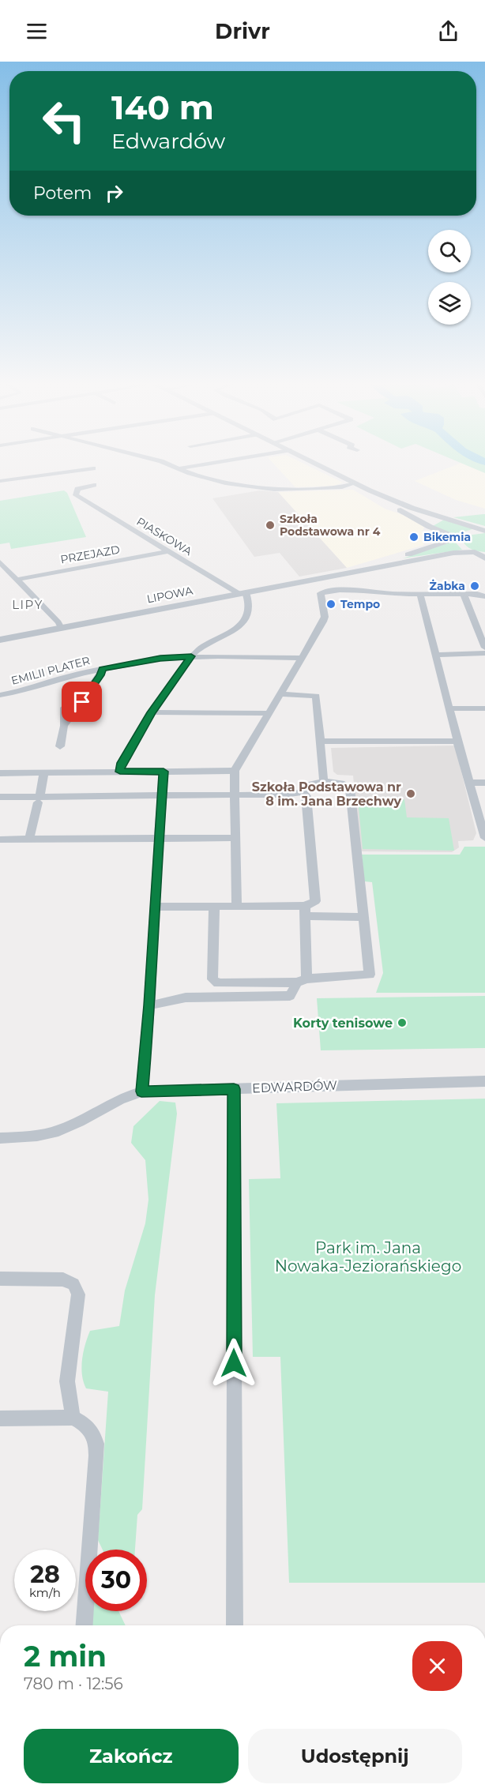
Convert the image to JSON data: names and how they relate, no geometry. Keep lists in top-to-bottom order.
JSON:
{
  "streets": {
    "street": [
      "PIASKOWA",
      "PRZEJAZD",
      "LIPOWA",
      "EMILII PLATER",
      "EDWARDÓW"
    ]
  },
  "crossings": [
    ["PIASKOWA", "PRZEJAZD"],
    ["PIASKOWA", "LIPOWA"]
  ],
  "districts": ["LIPY"],
  "parks": ["Park im. Jana Nowaka-Jeziorańskiego"],
  "places": [
    "Szkoła Podstawowa nr 4",
    "Bikemia",
    "Żabka",
    "Tempo",
    "Szkoła Podstawowa nr 8 im. Jana Brzechwy",
    "Korty tenisowe"
  ],
  "page": {
    "header": "Drivr",
    "turn": ["140 m", "Edwardów"],
    "then": "Potem",
    "speed": "28 km/h",
    "limit": "30",
    "heading": ["2 min", "780 m · 12:56"],
    "buttons": ["Zakończ", "Udostępnij"]
  }
}
